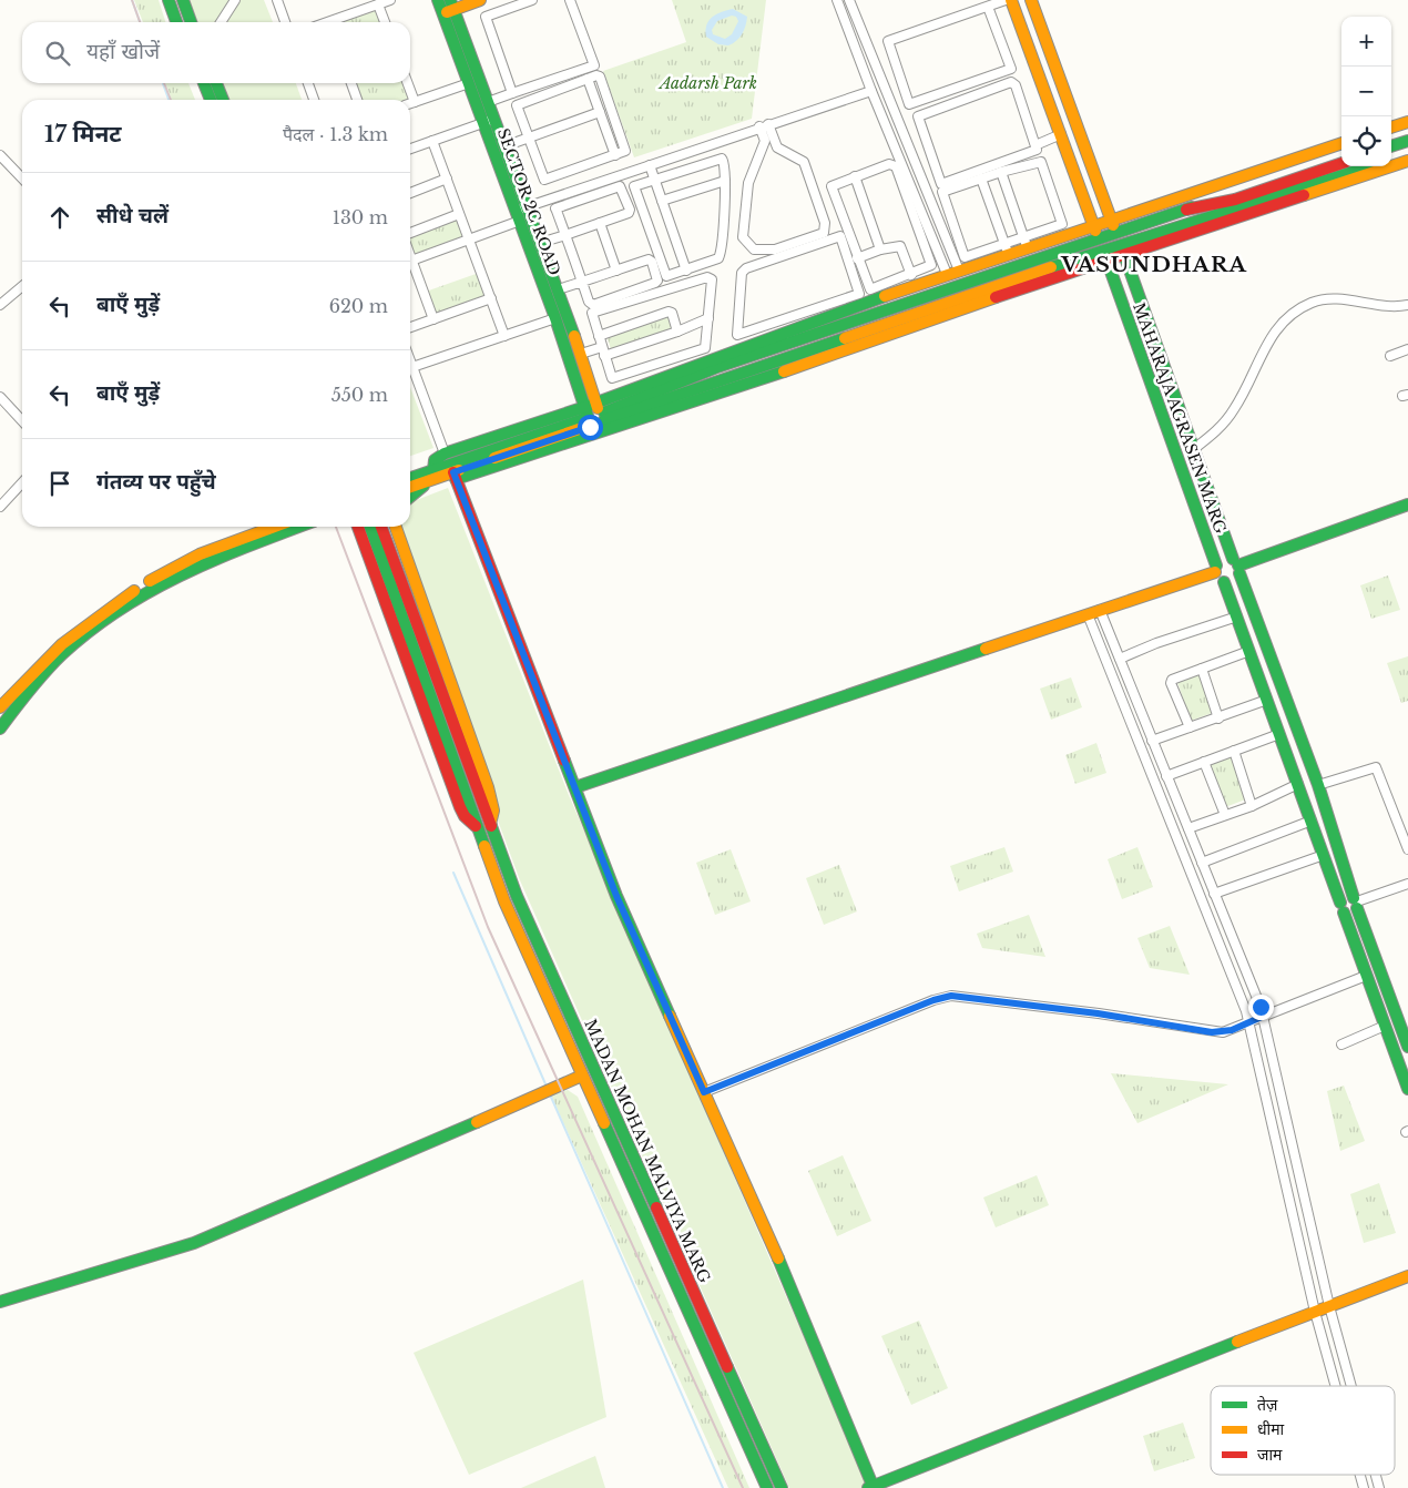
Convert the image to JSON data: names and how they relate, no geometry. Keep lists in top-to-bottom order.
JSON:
{
  "streets": {
    "main road": ["SECTOR 2C ROAD", "MAHARAJA AGRASEN MARG", "MADAN MOHAN MALVIYA MARG"]
  },
  "districts": ["VASUNDHARA"],
  "parks": ["Aadarsh Park"],
  "legend": ["तेज़", "धीमा", "जाम"],
  "page": {
    "map_buttons": ["+", "−"],
    "search": "यहाँ खोजें",
    "heading": ["17 मिनट", "पैदल · 1.3 km"],
    "list": [
      ["सीधे चलें", "130 m"],
      ["बाएँ मुड़ें", "620 m"],
      ["बाएँ मुड़ें", "550 m"],
      "गंतव्य पर पहुँचे"
    ]
  }
}
